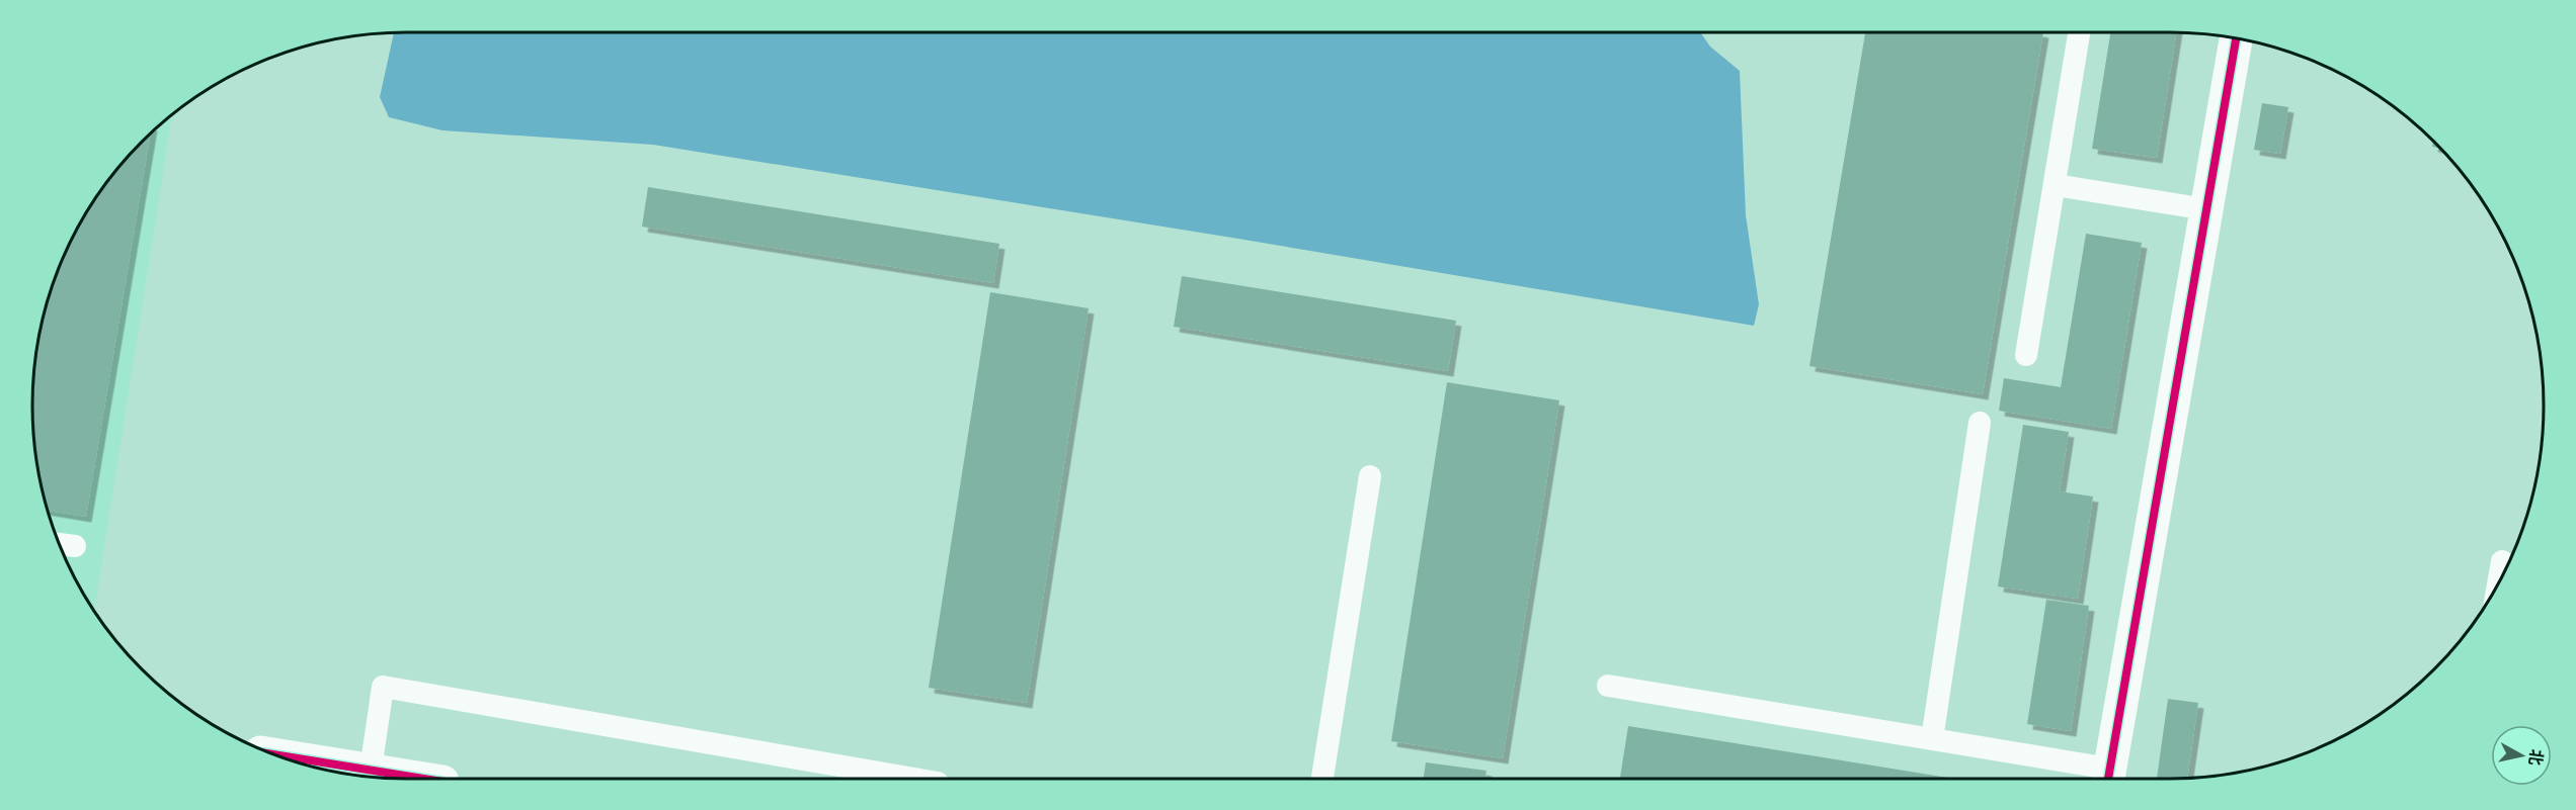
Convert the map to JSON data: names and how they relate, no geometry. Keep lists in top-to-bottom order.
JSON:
{
  "north": "right"
}
